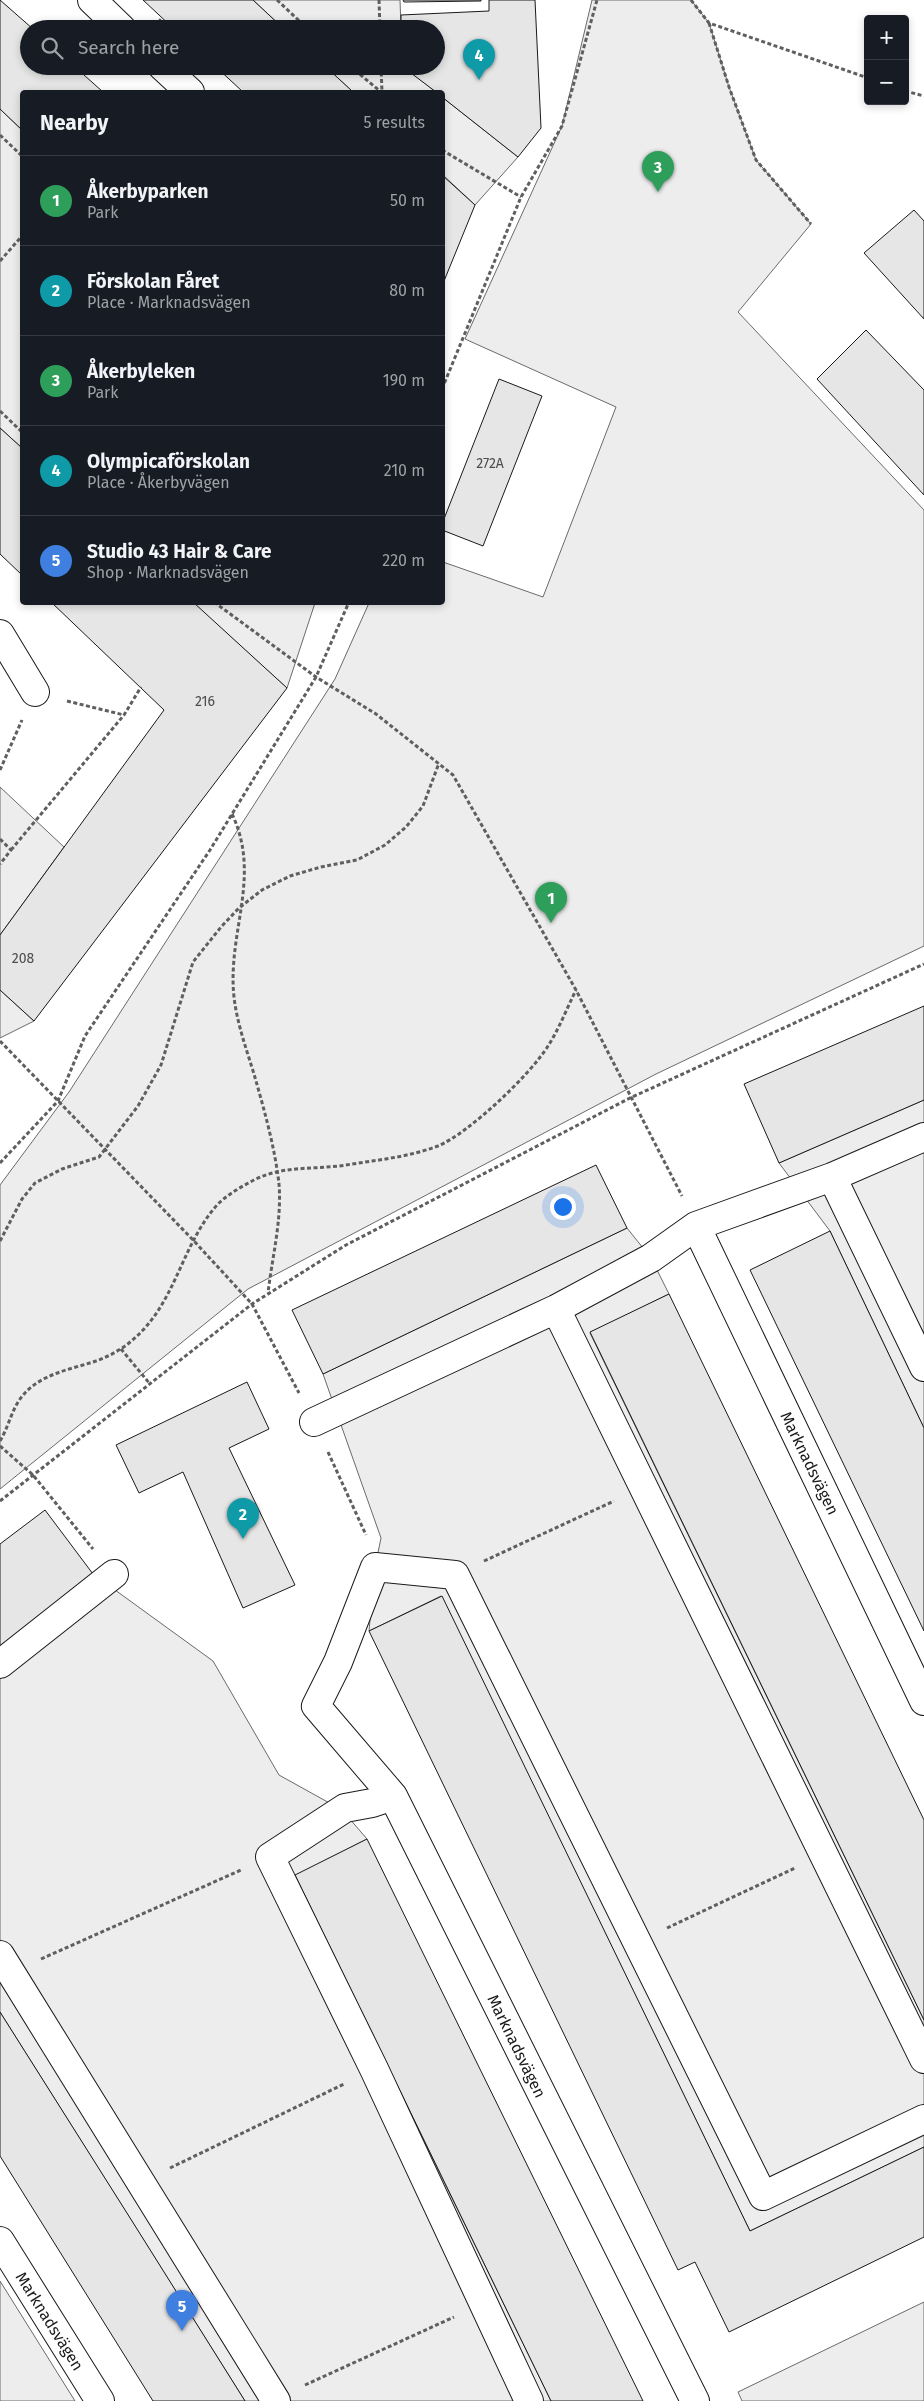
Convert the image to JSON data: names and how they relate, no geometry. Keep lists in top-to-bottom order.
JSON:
{
  "streets": {
    "street": ["Marknadsvägen"]
  },
  "house_numbers": ["272A", "216", "208"],
  "page": {
    "map_buttons": ["+", "−"],
    "search": "Search here",
    "pins": [
      "4",
      "3",
      "1",
      "2",
      "5"
    ],
    "heading": ["Nearby", "5 results"],
    "list": [
      {
        "mark": "1",
        "name": "Åkerbyparken",
        "note": "Park",
        "value": "50 m"
      },
      {
        "mark": "2",
        "name": "Förskolan Fåret",
        "note": "Place · Marknadsvägen",
        "value": "80 m"
      },
      {
        "mark": "3",
        "name": "Åkerbyleken",
        "note": "Park",
        "value": "190 m"
      },
      {
        "mark": "4",
        "name": "Olympicaförskolan",
        "note": "Place · Åkerbyvägen",
        "value": "210 m"
      },
      {
        "mark": "5",
        "name": "Studio 43 Hair & Care",
        "note": "Shop · Marknadsvägen",
        "value": "220 m"
      }
    ]
  }
}
